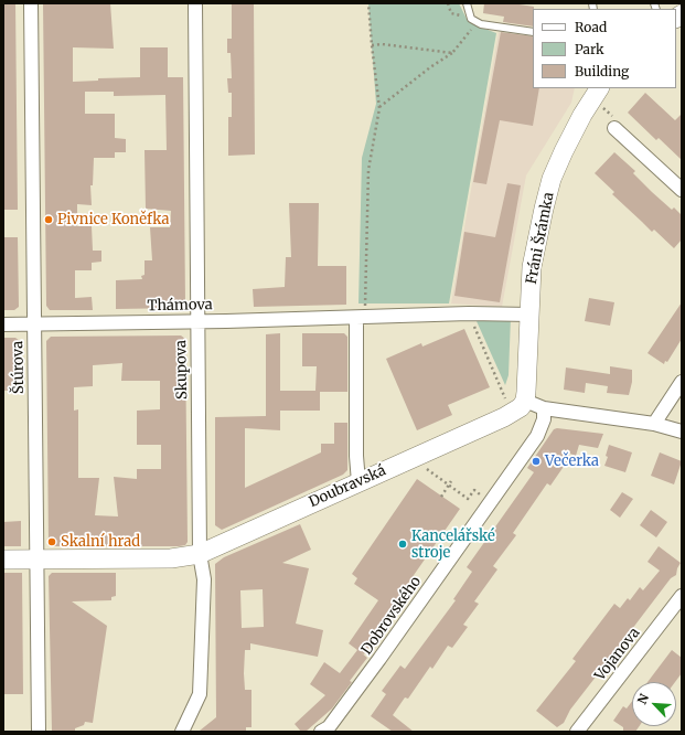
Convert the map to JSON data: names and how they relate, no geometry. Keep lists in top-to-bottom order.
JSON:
{
  "streets": {
    "street": [
      "Fráni Šrámka",
      "Thámova",
      "Štúrova",
      "Skupova",
      "Doubravská",
      "Dobrovského",
      "Vojanova"
    ]
  },
  "crossings": [
    ["Fráni Šrámka", "Thámova"],
    ["Fráni Šrámka", "Doubravská"],
    ["Thámova", "Štúrova"],
    ["Thámova", "Skupova"],
    ["Štúrova", "Doubravská"],
    ["Skupova", "Doubravská"]
  ],
  "places": [
    "Pivnice Koněfka",
    "Večerka",
    "Skalní hrad",
    "Kancelářské stroje"
  ],
  "legend": ["Road", "Park", "Building"],
  "north": "top left"
}
